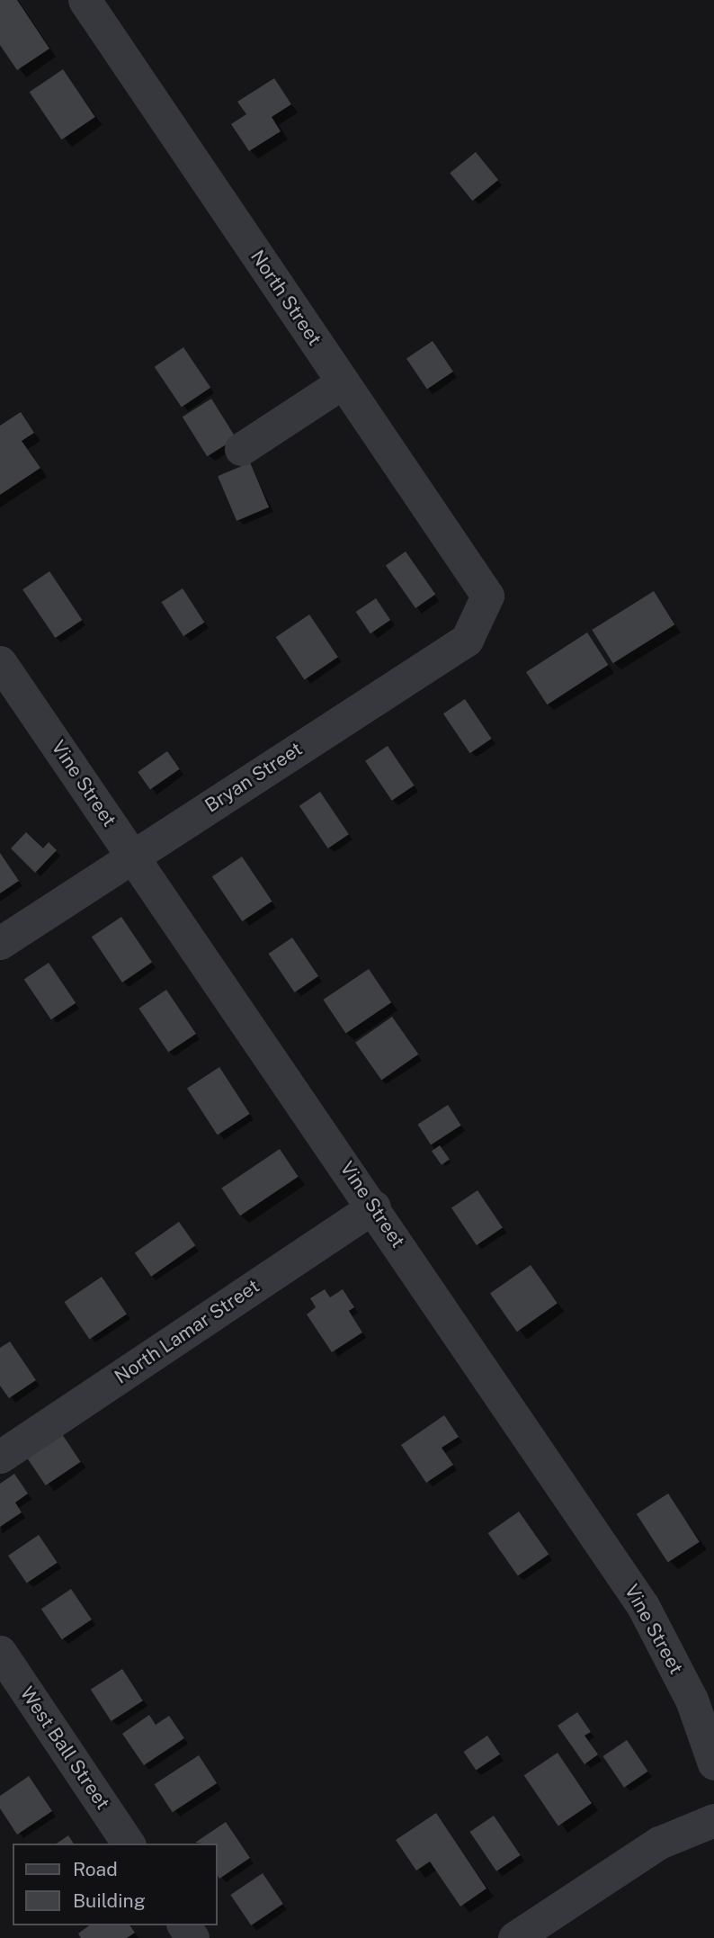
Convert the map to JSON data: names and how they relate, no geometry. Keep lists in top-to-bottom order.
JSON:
{
  "streets": {
    "street": [
      "North Street",
      "Bryan Street",
      "Vine Street",
      "North Lamar Street",
      "West Ball Street"
    ]
  },
  "crossings": [
    ["North Street", "Bryan Street"],
    ["Bryan Street", "Vine Street"],
    ["Vine Street", "North Lamar Street"]
  ],
  "legend": ["Road", "Building"]
}
